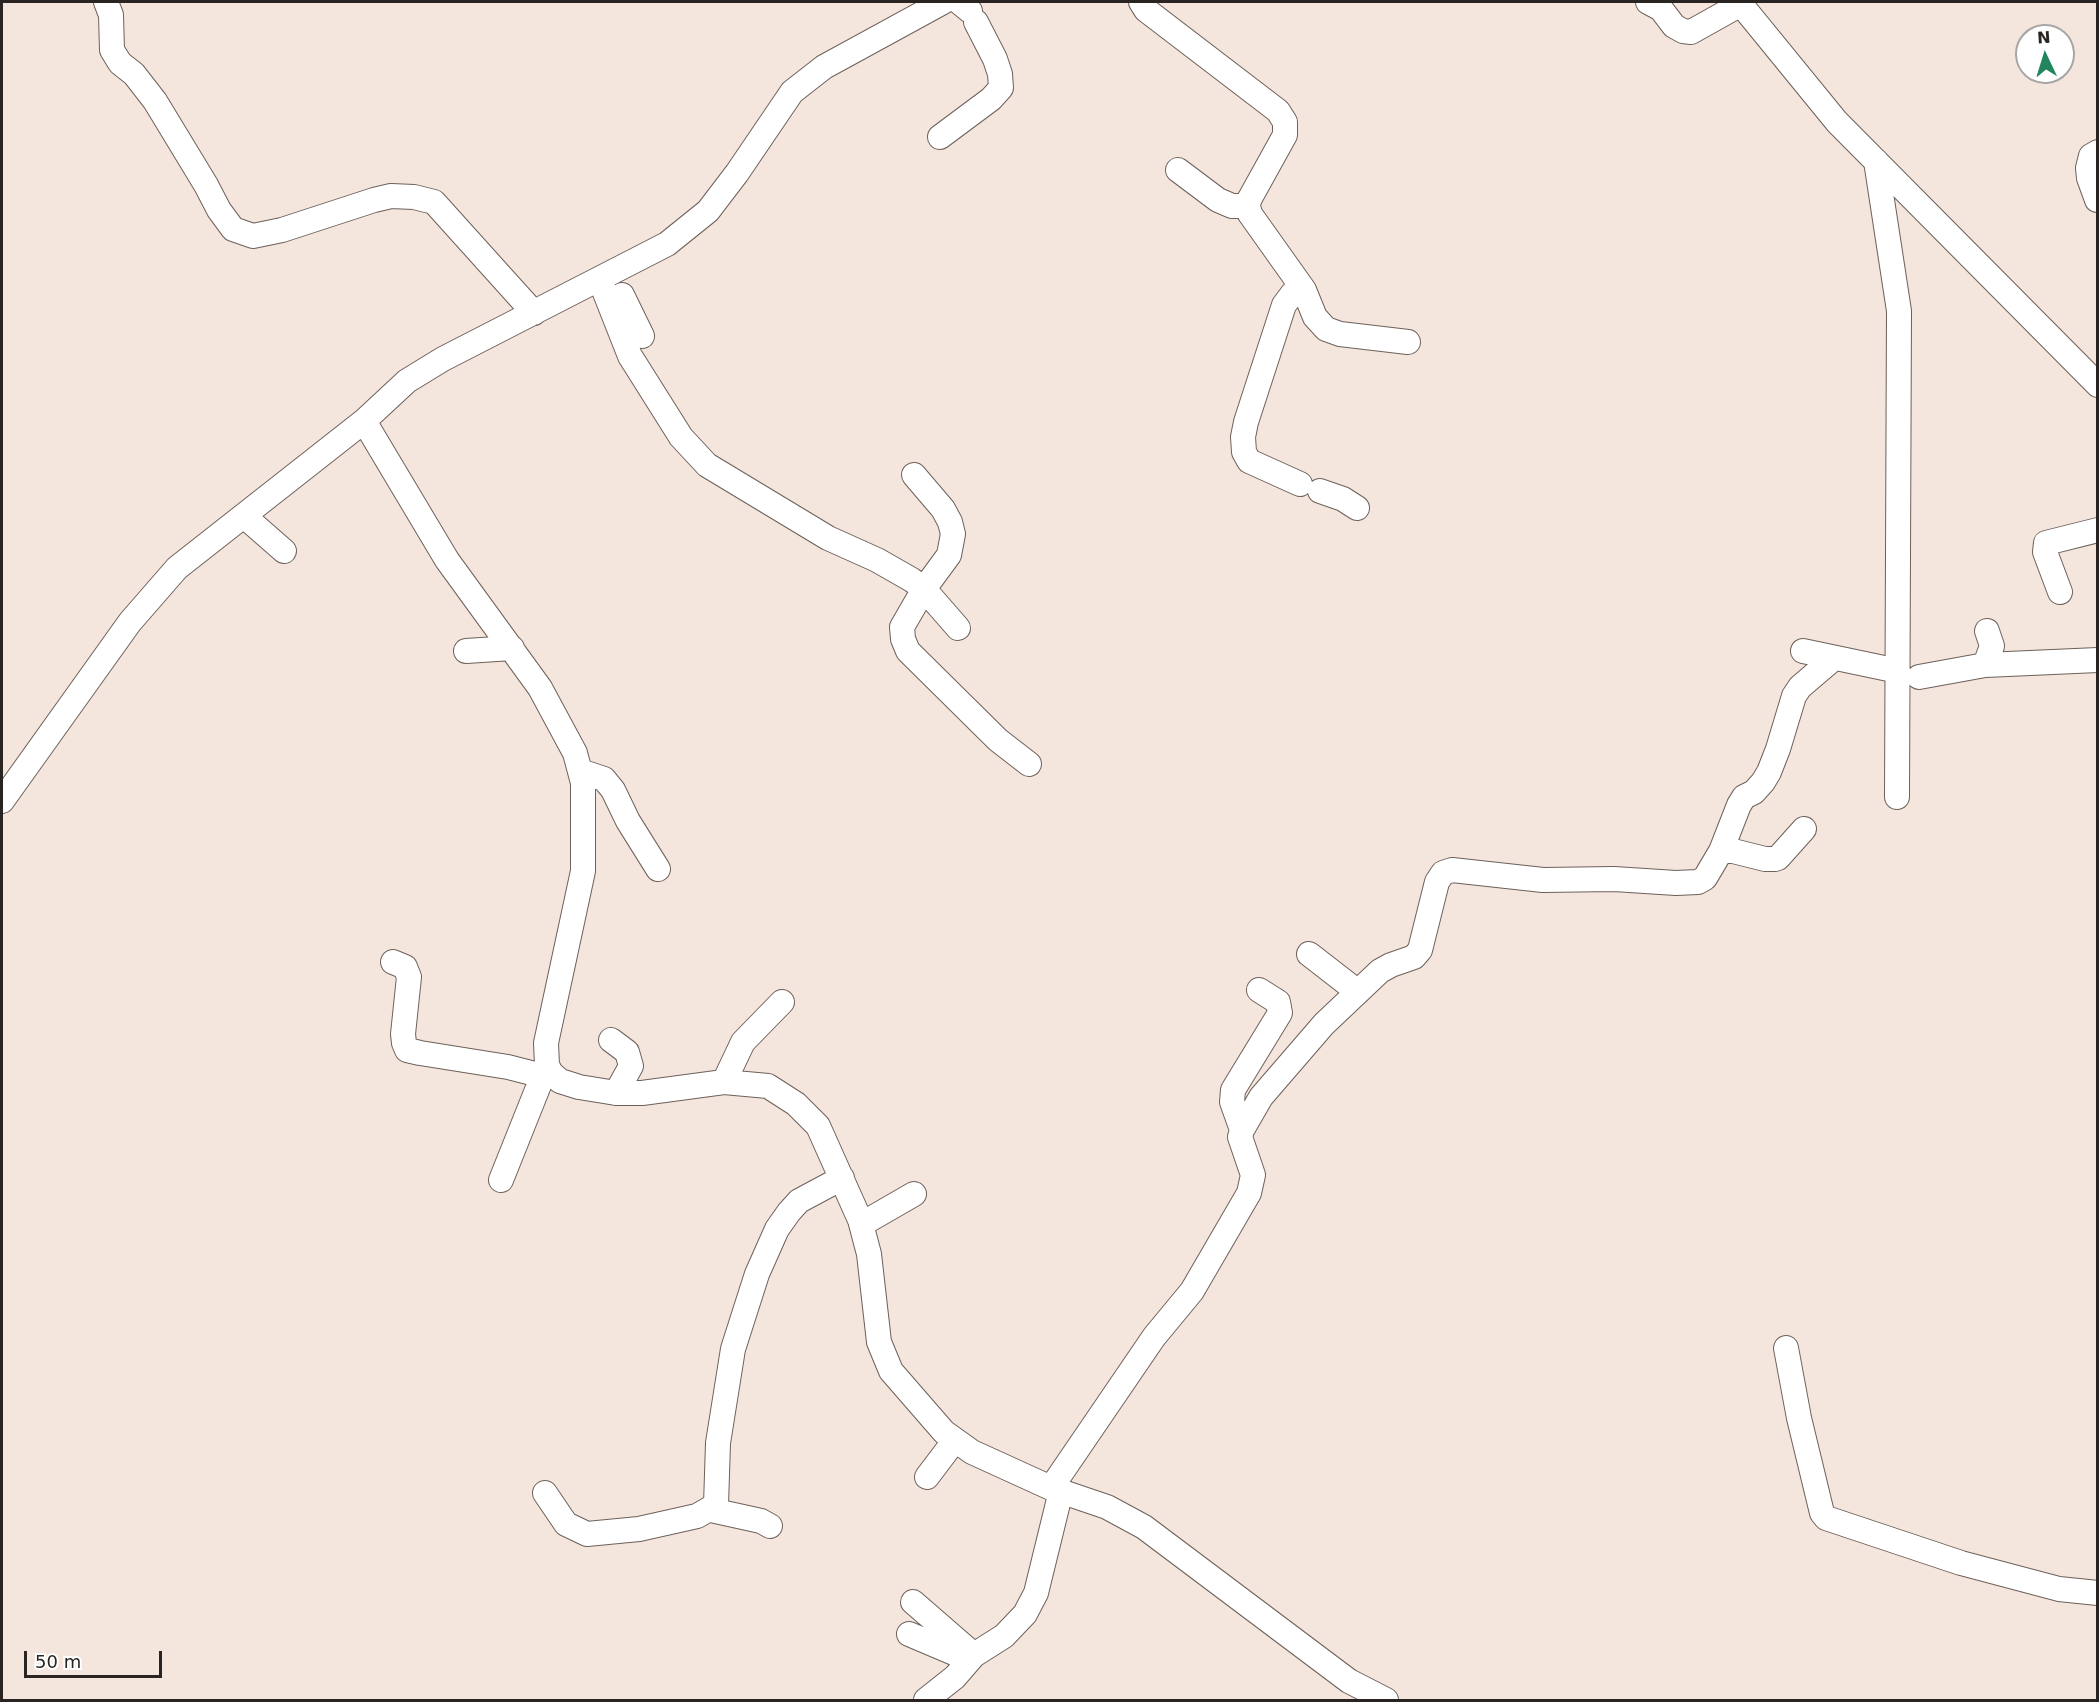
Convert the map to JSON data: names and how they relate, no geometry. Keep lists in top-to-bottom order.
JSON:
{
  "scale_bar": "50 m",
  "north": "top"
}
